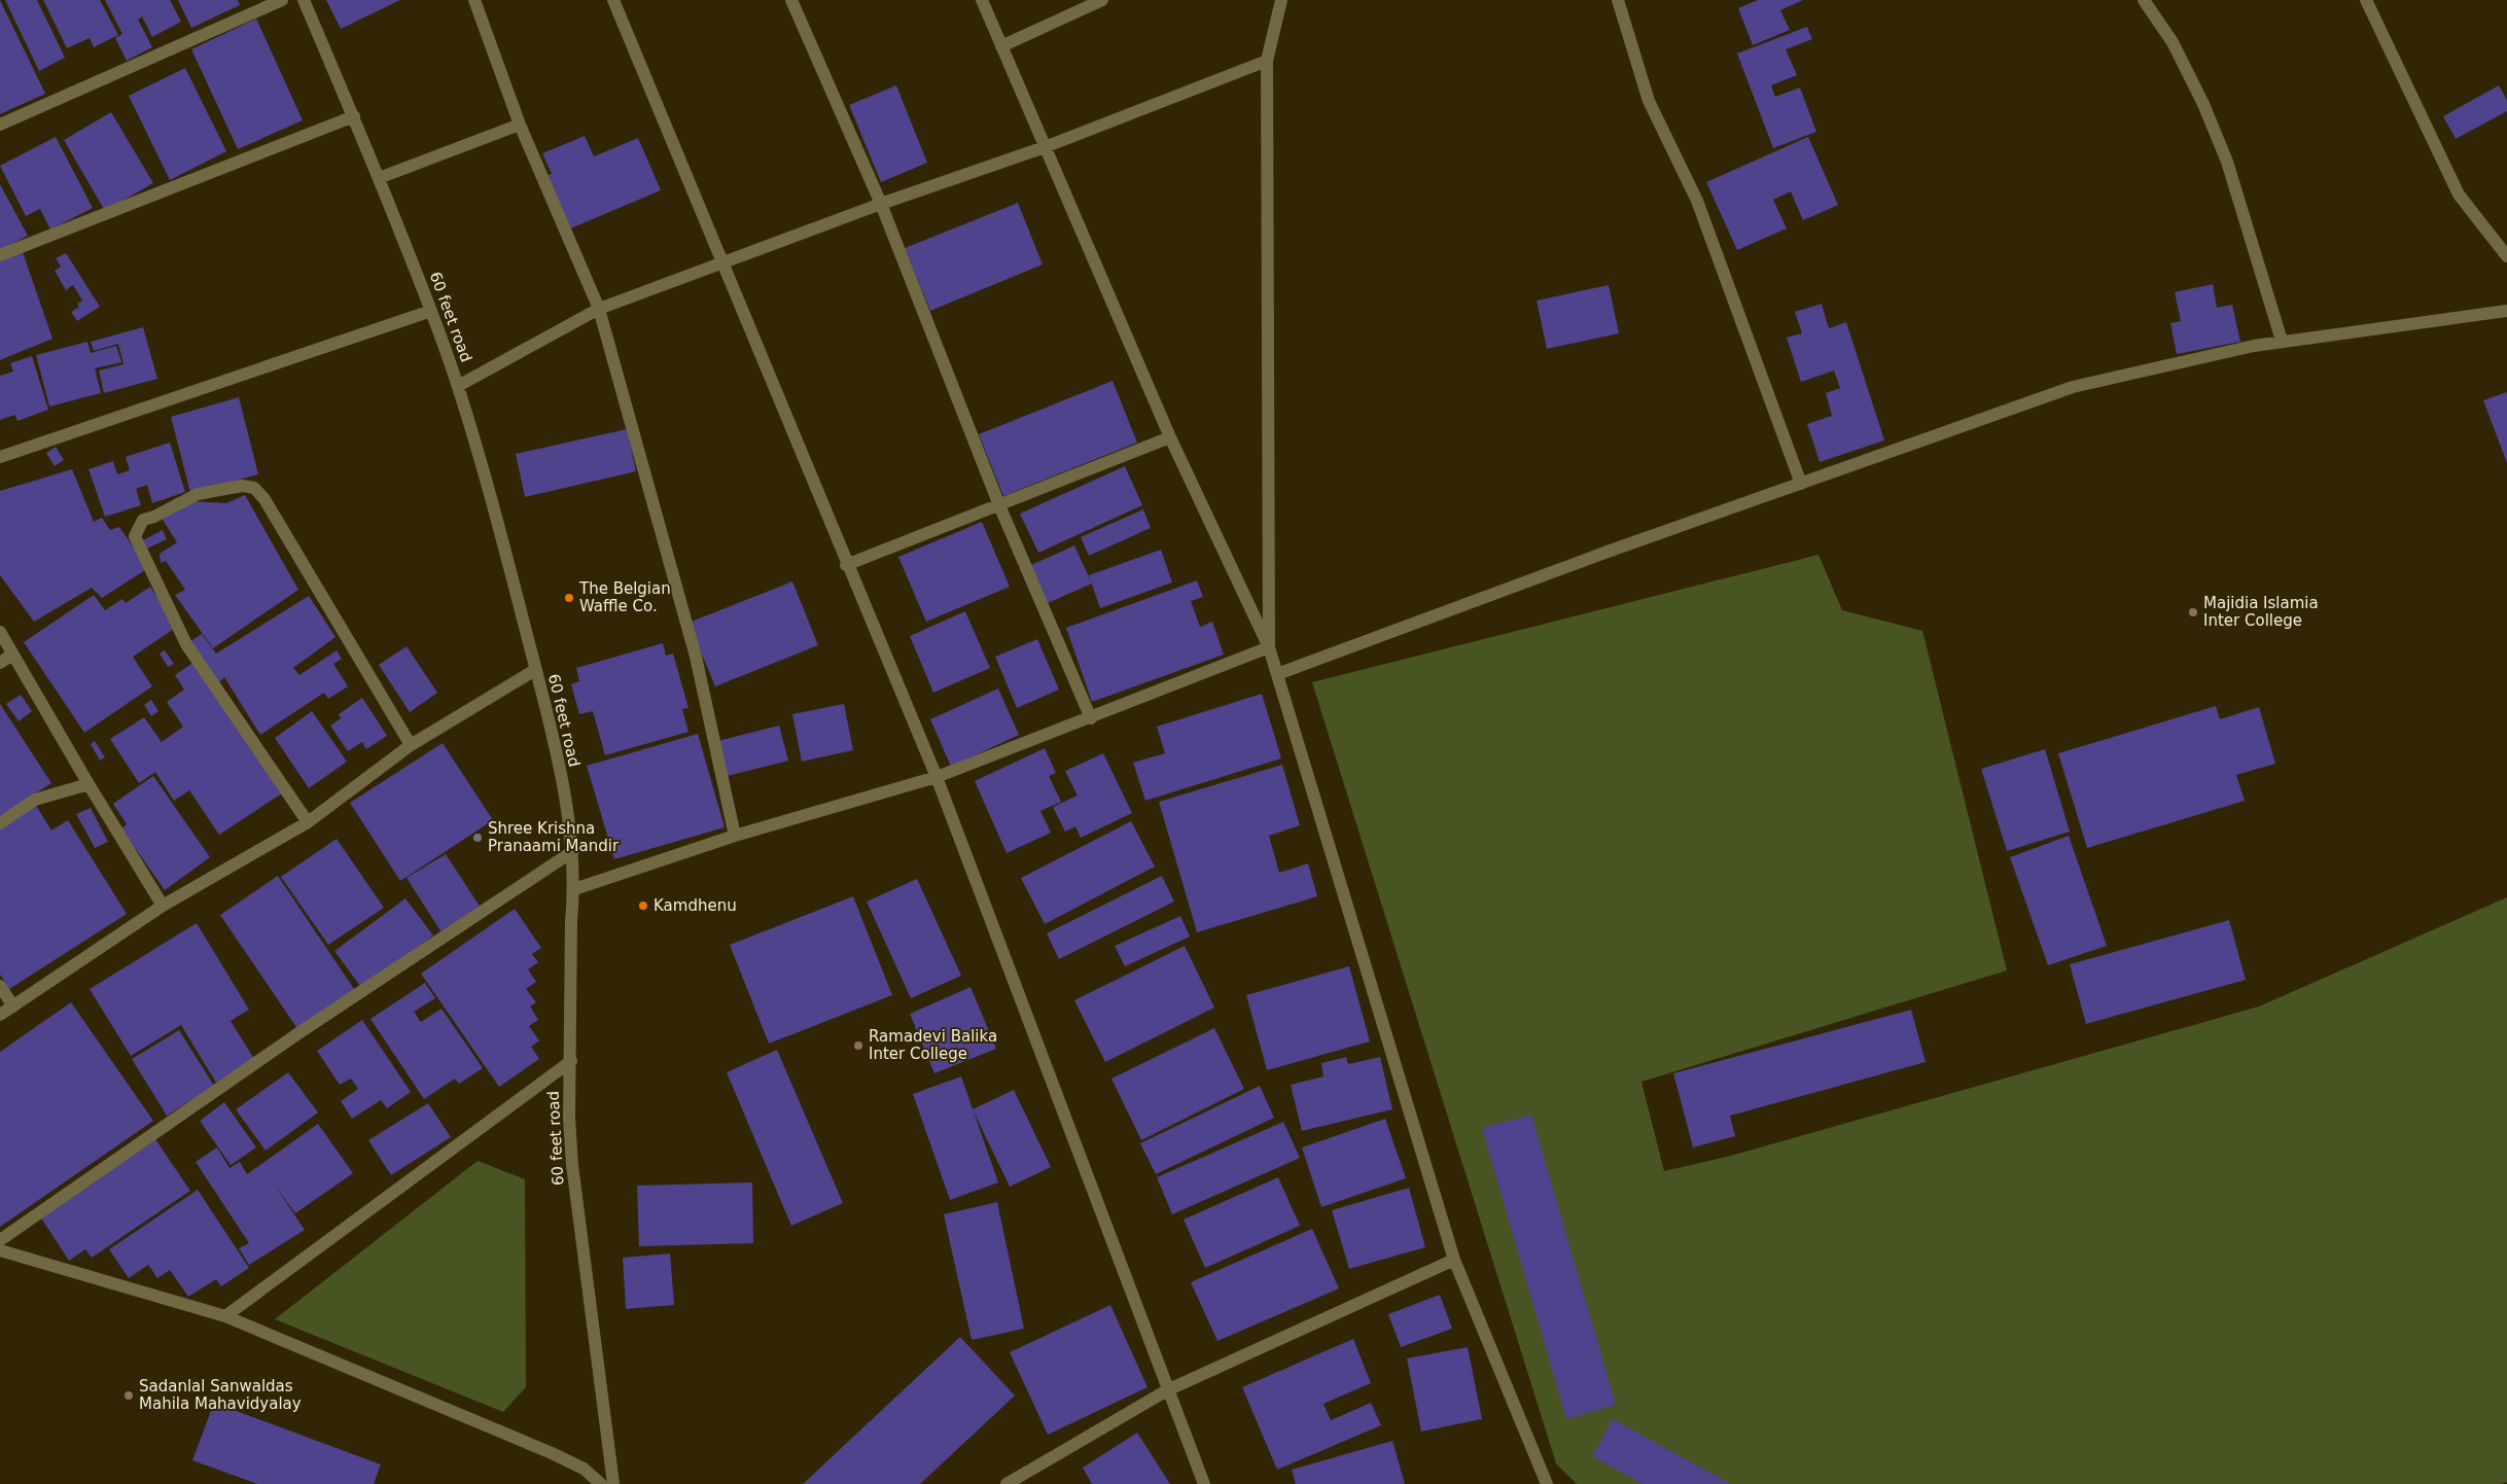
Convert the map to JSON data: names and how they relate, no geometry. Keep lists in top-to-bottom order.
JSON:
{
  "streets": {
    "street": ["60 feet road"]
  },
  "places": [
    "The Belgian Waffle Co.",
    "Majidia Islamia Inter College",
    "Shree Krishna Pranaami Mandir",
    "Kamdhenu",
    "Ramadevi Balika Inter College",
    "Sadanlal Sanwaldas Mahila Mahavidyalay"
  ]
}
